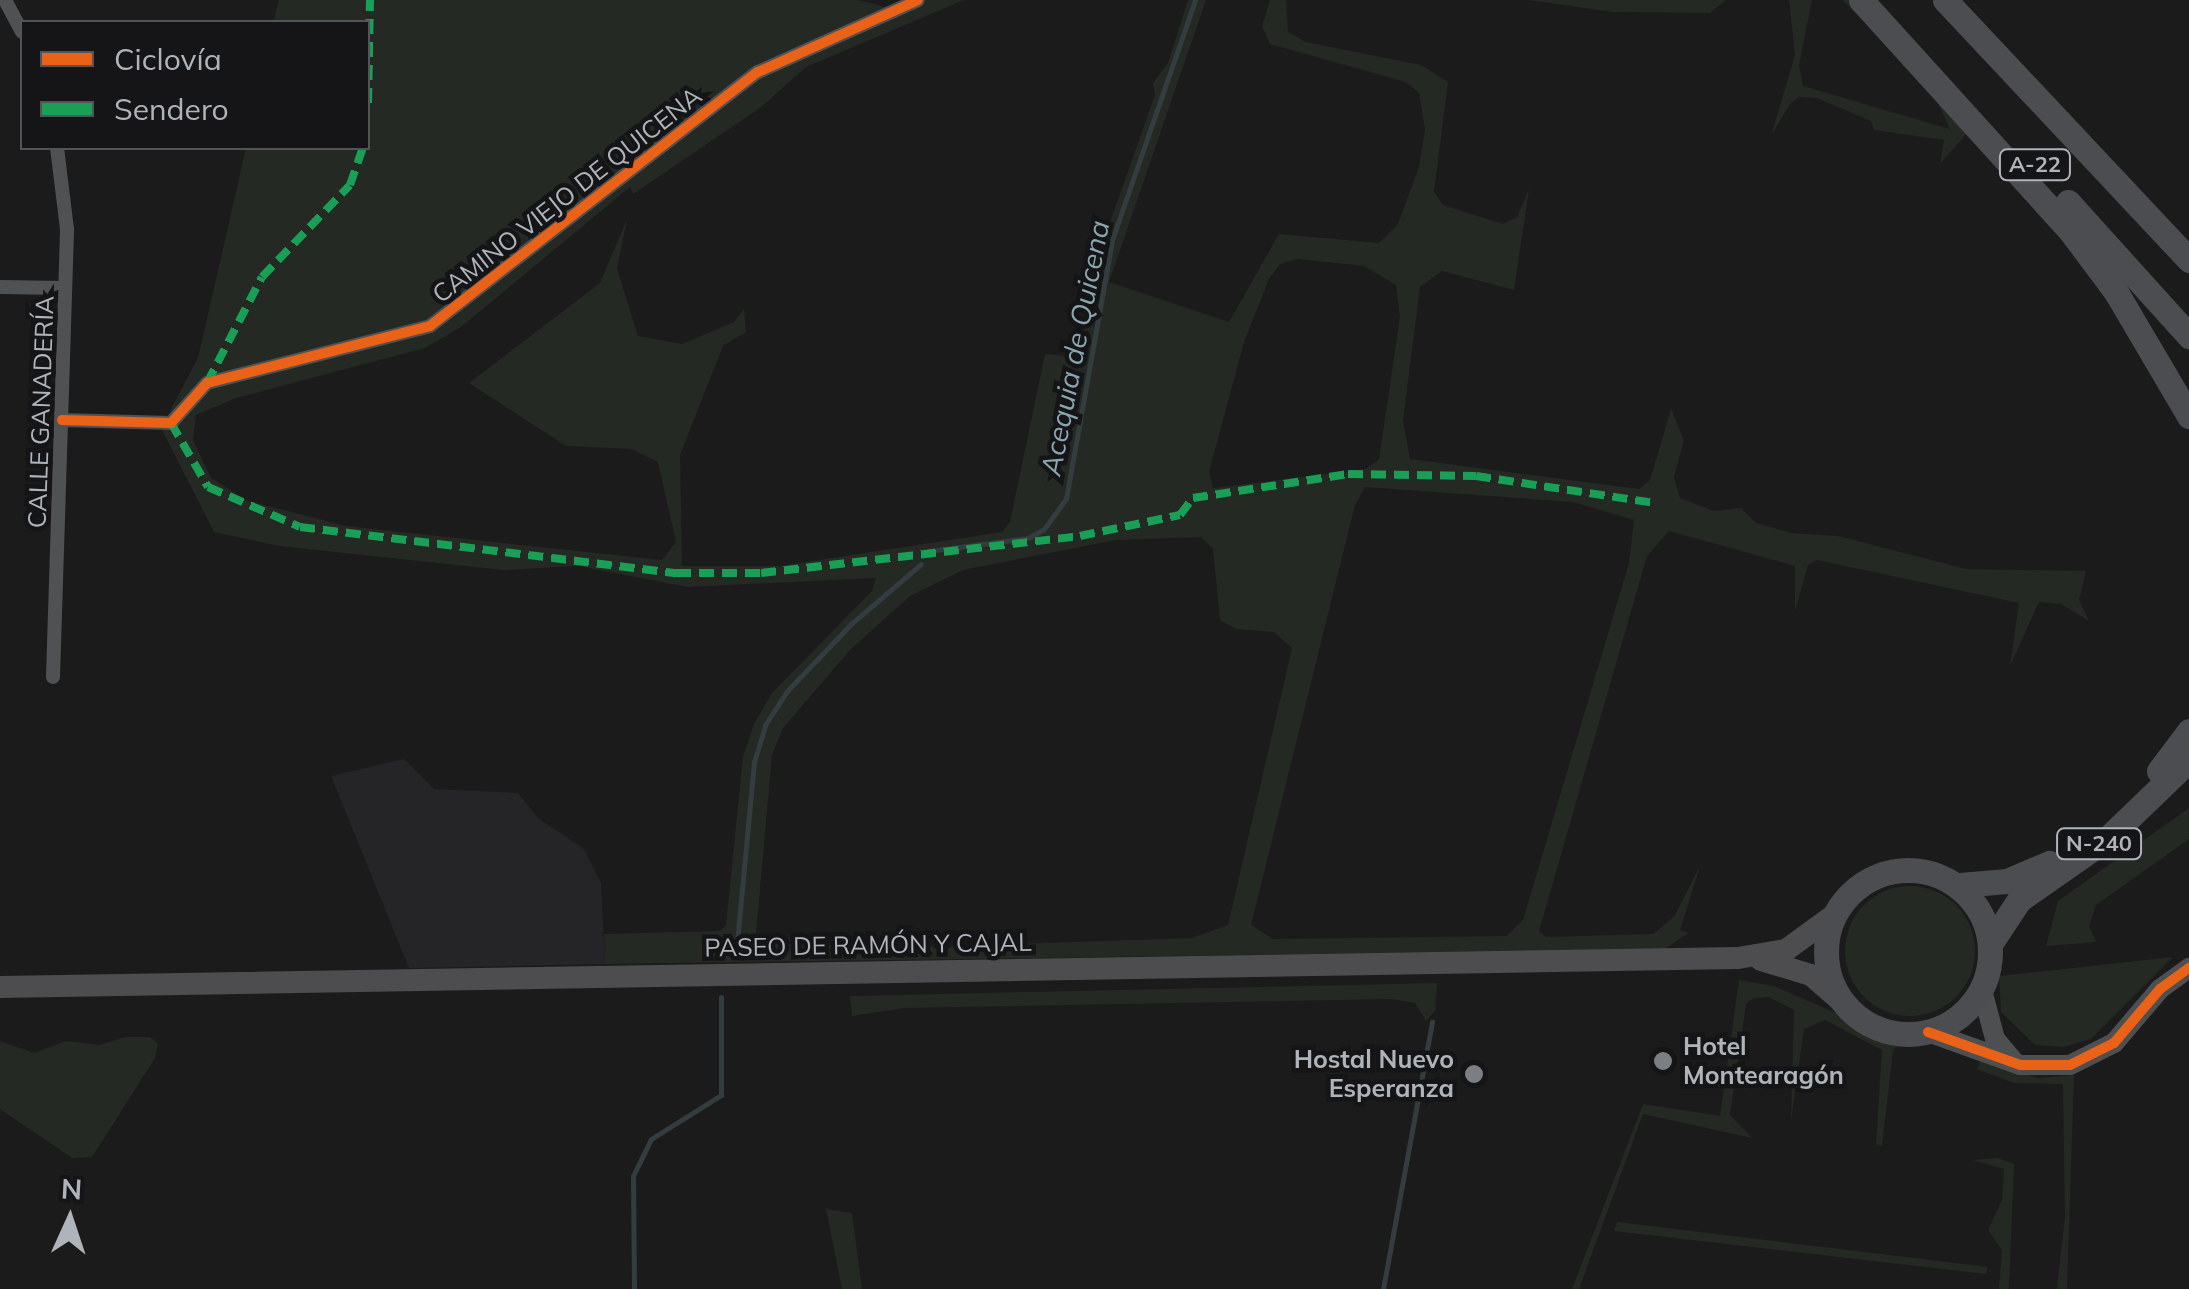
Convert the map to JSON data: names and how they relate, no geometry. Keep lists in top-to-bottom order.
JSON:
{
  "streets": {
    "highway": ["A-22", "N-240"],
    "main road": ["PASEO DE RAMÓN Y CAJAL"],
    "street": ["CAMINO VIEJO DE QUICENA", "CALLE GANADERÍA"]
  },
  "crossings": [
    ["CAMINO VIEJO DE QUICENA", "CALLE GANADERÍA"]
  ],
  "water": ["Acequia de Quicena"],
  "places": ["Hotel Montearagón", "Hostal Nuevo Esperanza"],
  "legend": ["Ciclovía", "Sendero"],
  "north": "top"
}
